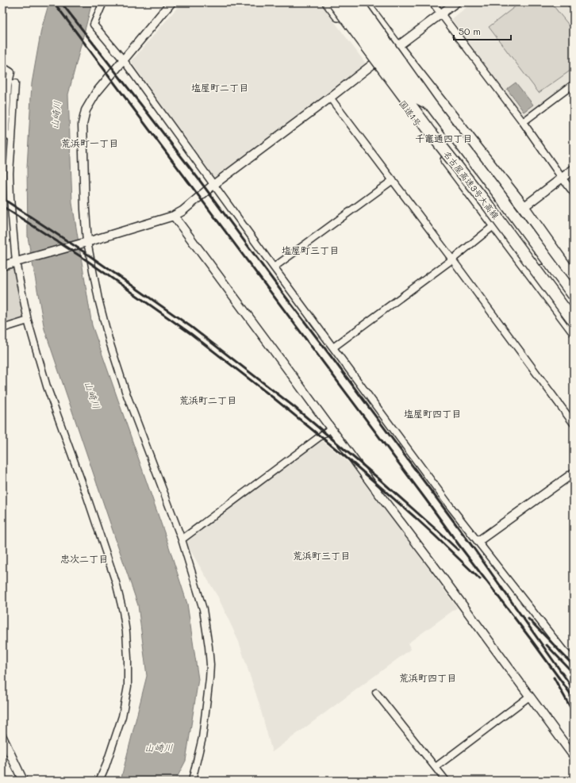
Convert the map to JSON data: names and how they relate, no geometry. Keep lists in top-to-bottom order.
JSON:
{
  "streets": {
    "highway": ["国道1号", "名古屋高速3号大高線"]
  },
  "districts": [
    "塩屋町二丁目",
    "千竈通四丁目",
    "荒浜町一丁目",
    "塩屋町三丁目",
    "荒浜町二丁目",
    "塩屋町四丁目",
    "荒浜町三丁目",
    "忠次二丁目",
    "荒浜町四丁目"
  ],
  "water": ["山崎川"],
  "scale_bar": "50 m"
}
